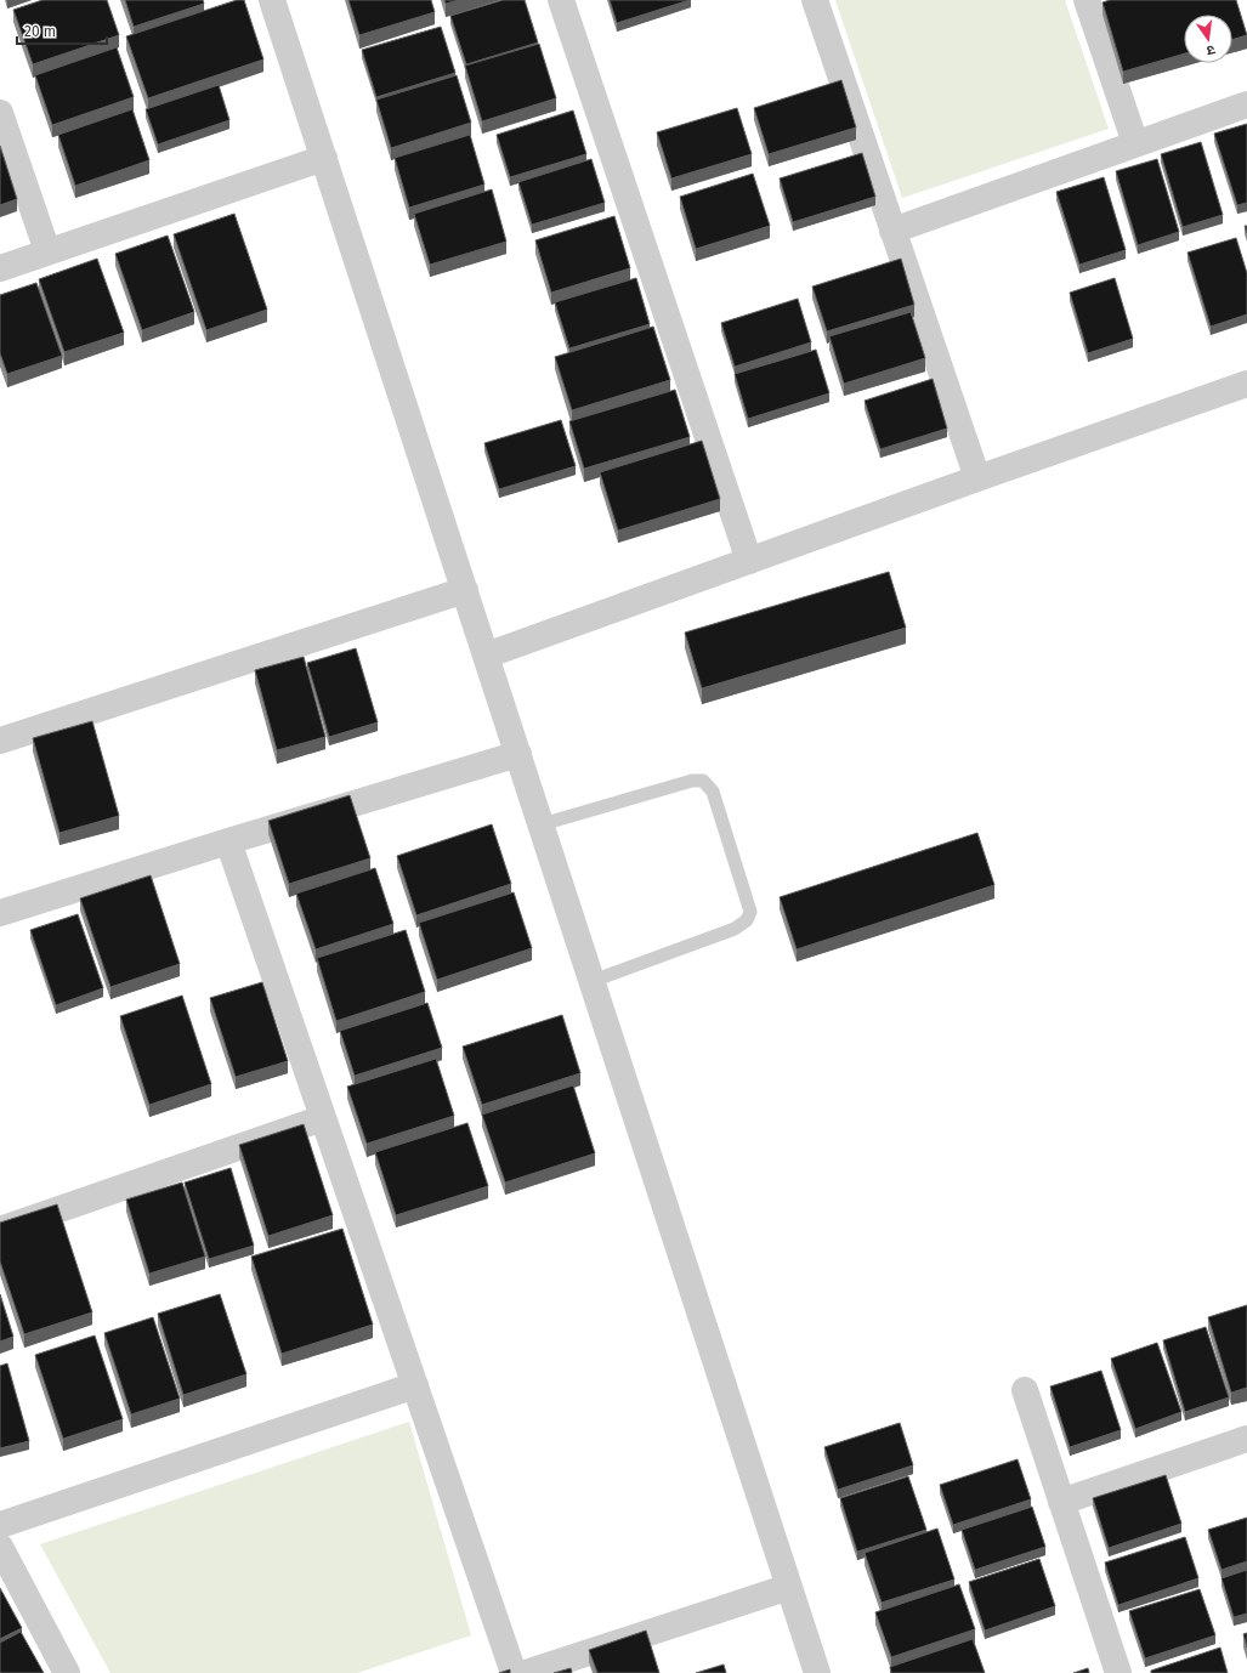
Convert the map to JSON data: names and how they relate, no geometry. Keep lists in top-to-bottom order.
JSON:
{
  "scale_bar": "20 m",
  "north": "bottom"
}
